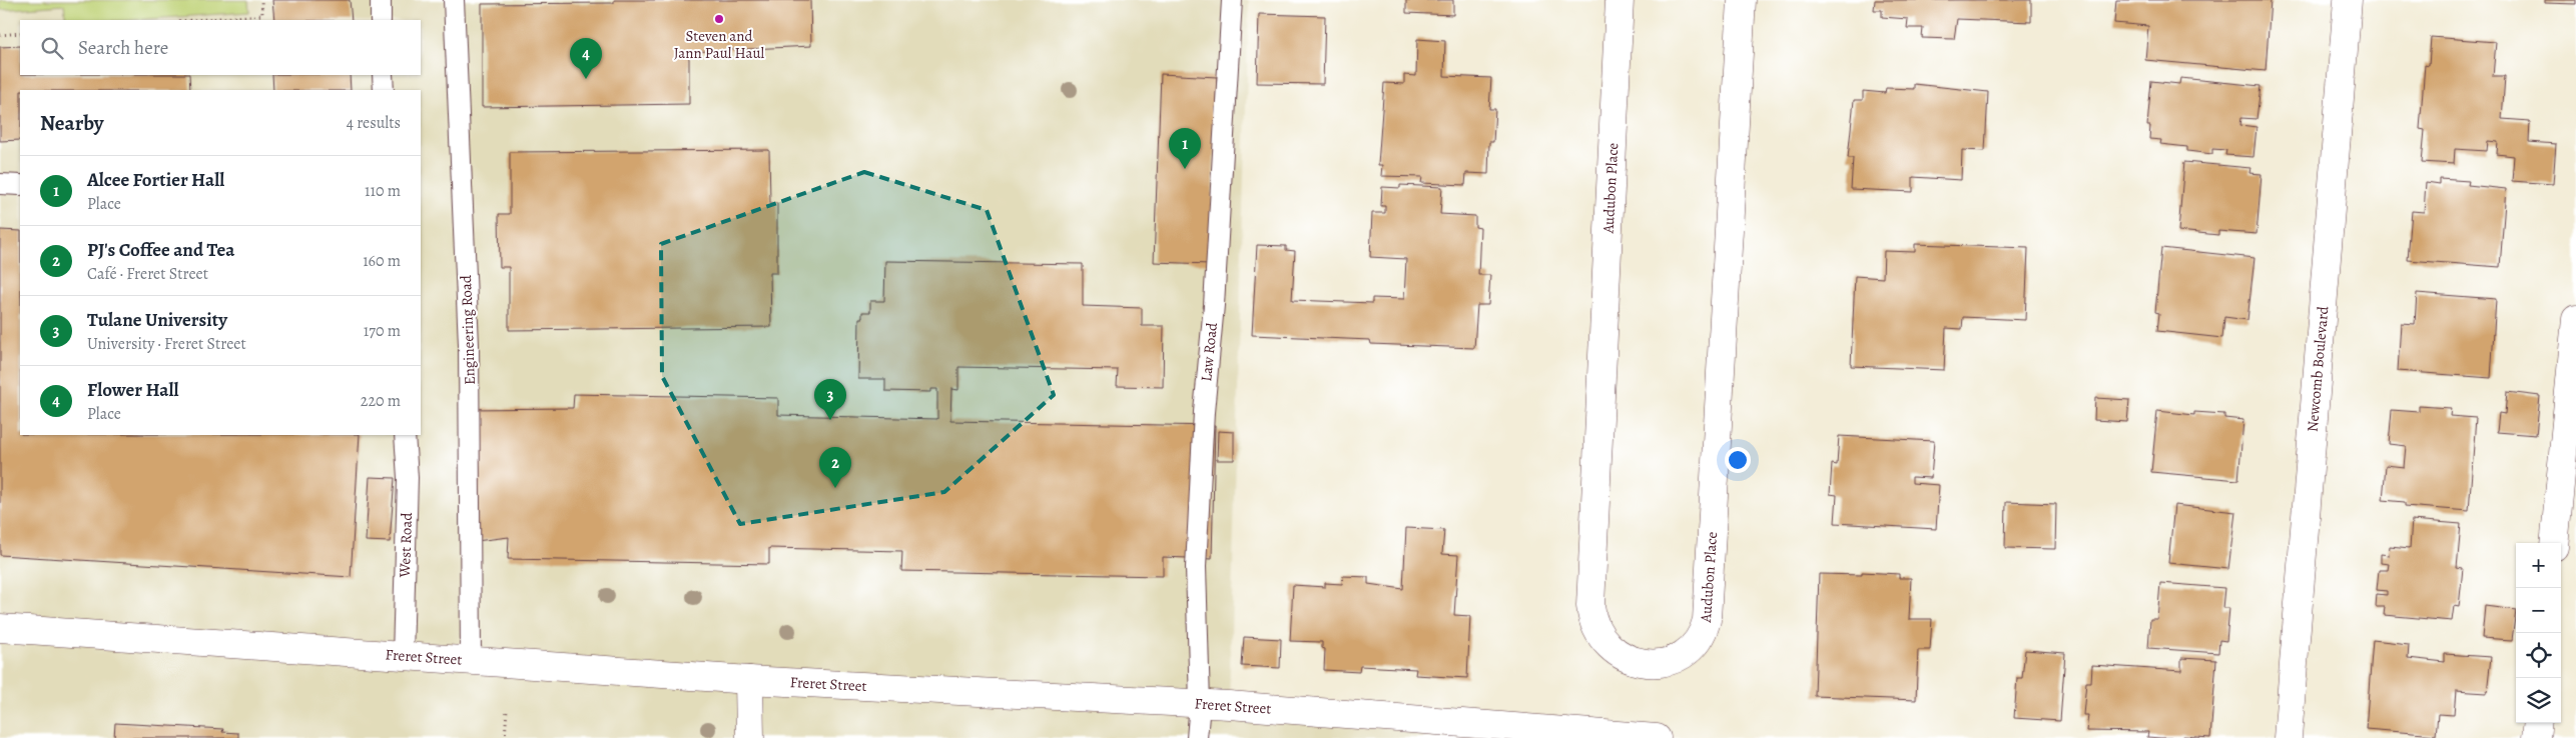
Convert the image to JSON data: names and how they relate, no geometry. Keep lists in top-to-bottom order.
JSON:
{
  "streets": {
    "street": ["Audubon Place", "Newcomb Boulevard", "Freret Street"],
    "lane": ["Engineering Road", "Law Road", "West Road"]
  },
  "crossings": [
    ["Engineering Road", "Freret Street"],
    ["Law Road", "Freret Street"],
    ["West Road", "Freret Street"]
  ],
  "places": ["Steven and Jann Paul Haul"],
  "page": {
    "search": "Search here",
    "pins": [
      "4",
      "1",
      "3",
      "2"
    ],
    "heading": ["Nearby", "4 results"],
    "list": [
      {
        "mark": "1",
        "name": "Alcee Fortier Hall",
        "note": "Place",
        "value": "110 m"
      },
      {
        "mark": "2",
        "name": "PJ's Coffee and Tea",
        "note": "Café · Freret Street",
        "value": "160 m"
      },
      {
        "mark": "3",
        "name": "Tulane University",
        "note": "University · Freret Street",
        "value": "170 m"
      },
      {
        "mark": "4",
        "name": "Flower Hall",
        "note": "Place",
        "value": "220 m"
      }
    ],
    "map_buttons": ["+", "−"]
  }
}
